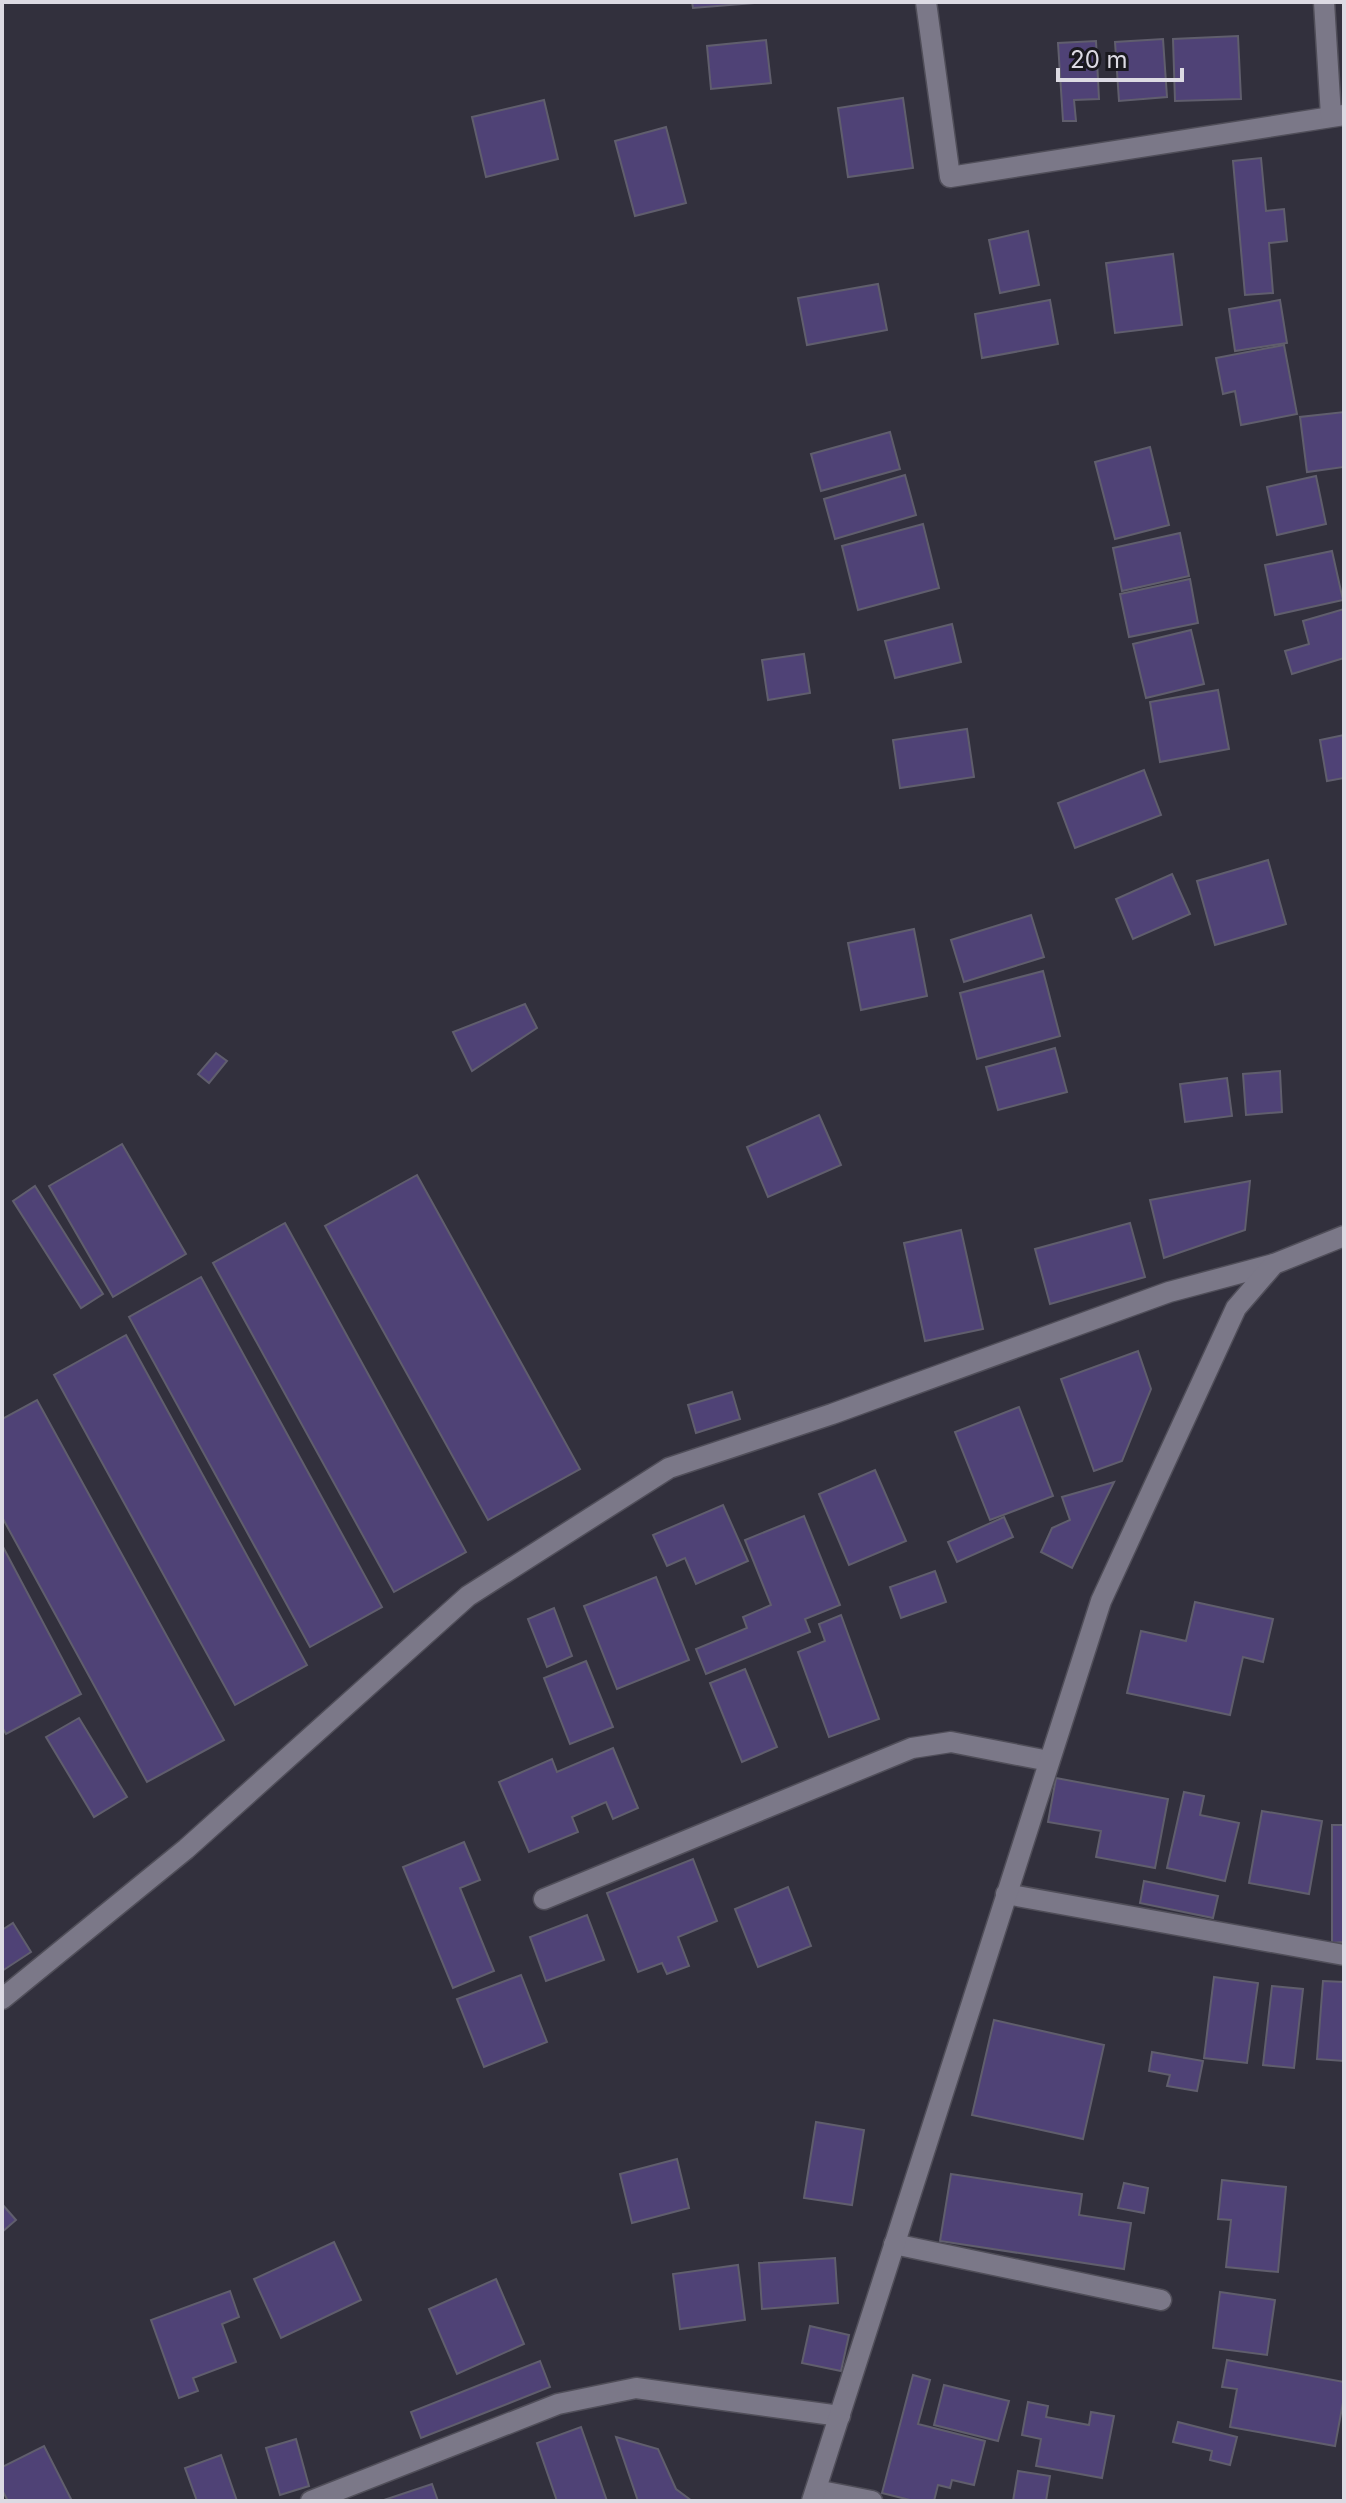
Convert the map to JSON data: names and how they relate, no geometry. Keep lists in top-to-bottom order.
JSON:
{
  "scale_bar": "20 m"
}
